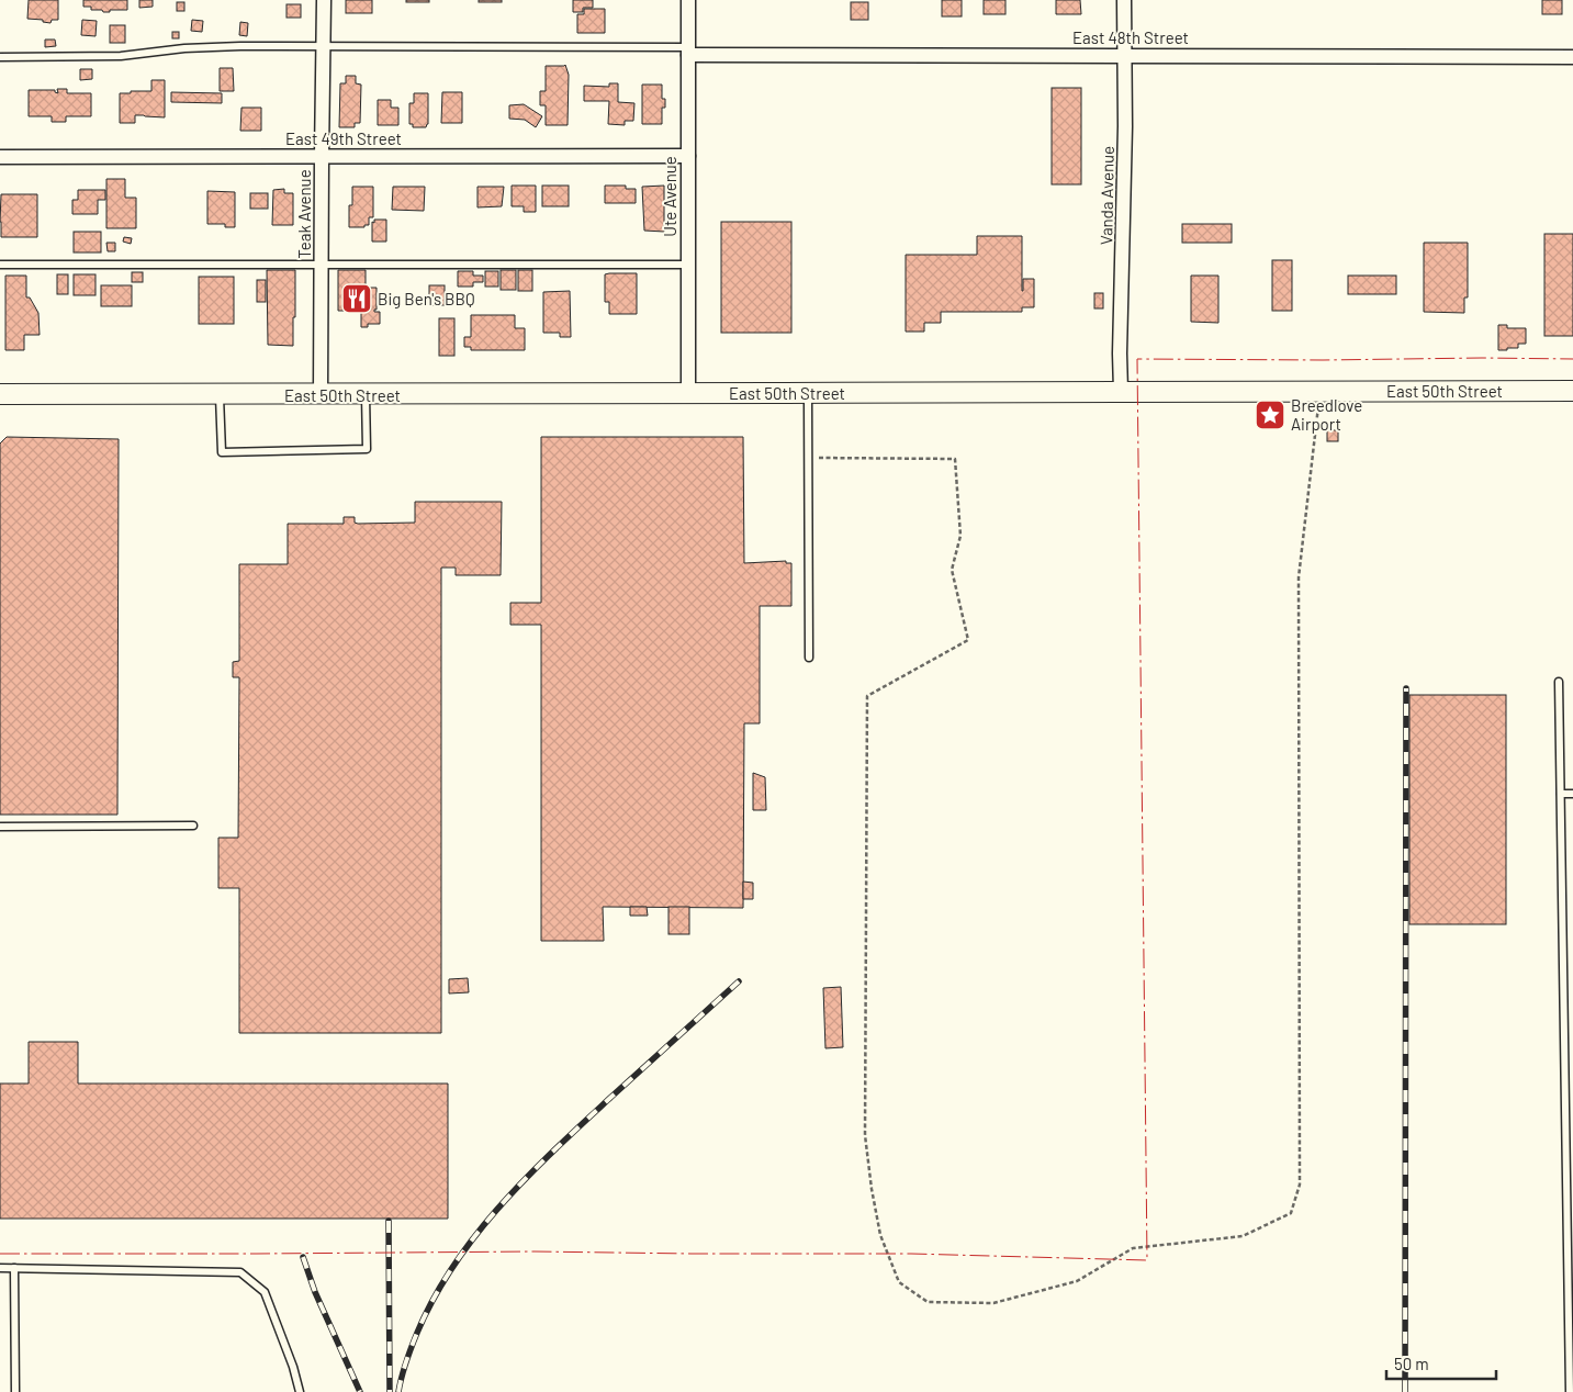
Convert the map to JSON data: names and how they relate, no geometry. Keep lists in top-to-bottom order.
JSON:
{
  "streets": {
    "main road": ["East 50th Street"],
    "street": [
      "East 48th Street",
      "East 49th Street",
      "Vanda Avenue",
      "Ute Avenue",
      "Teak Avenue"
    ]
  },
  "crossings": [
    ["East 48th Street", "Vanda Avenue"],
    ["East 48th Street", "Ute Avenue"],
    ["East 49th Street", "Ute Avenue"],
    ["East 49th Street", "Teak Avenue"],
    ["Vanda Avenue", "East 50th Street"],
    ["Ute Avenue", "East 50th Street"],
    ["Teak Avenue", "East 50th Street"]
  ],
  "places": {
    "restaurant": ["Big Ben's BBQ"],
    "place": ["Breedlove Airport"]
  },
  "scale_bar": "50 m"
}
